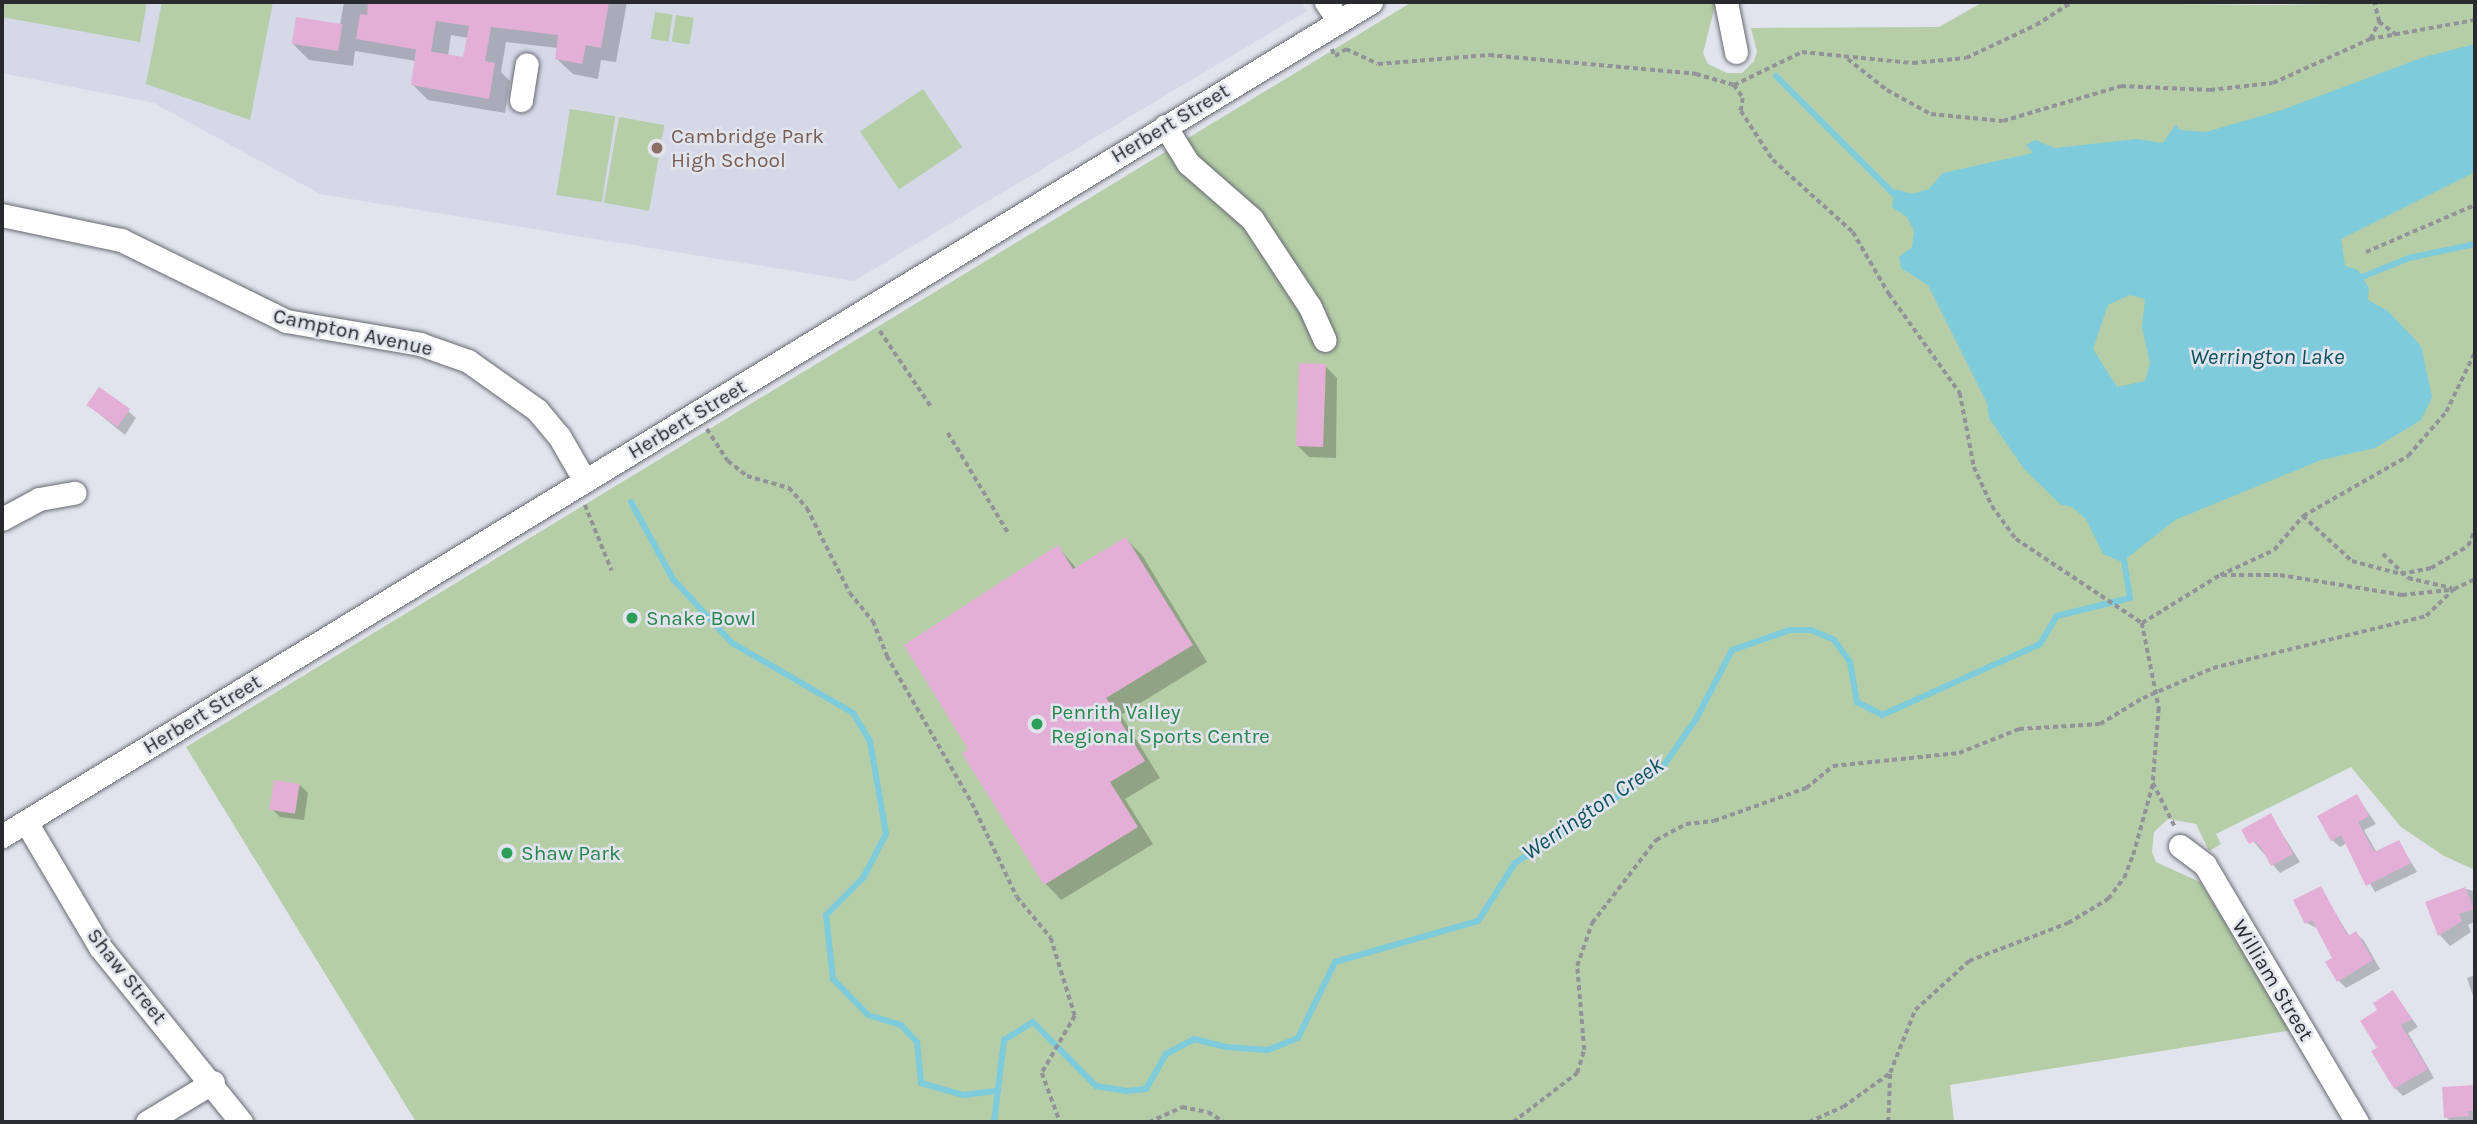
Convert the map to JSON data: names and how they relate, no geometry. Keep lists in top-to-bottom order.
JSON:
{
  "streets": {
    "street": [
      "Herbert Street",
      "Campton Avenue",
      "Shaw Street",
      "William Street"
    ]
  },
  "crossings": [
    ["Herbert Street", "Campton Avenue"],
    ["Herbert Street", "Shaw Street"]
  ],
  "water": ["Werrington Lake", "Werrington Creek"],
  "places": [
    "Cambridge Park High School",
    "Snake Bowl",
    "Penrith Valley Regional Sports Centre",
    "Shaw Park"
  ]
}
